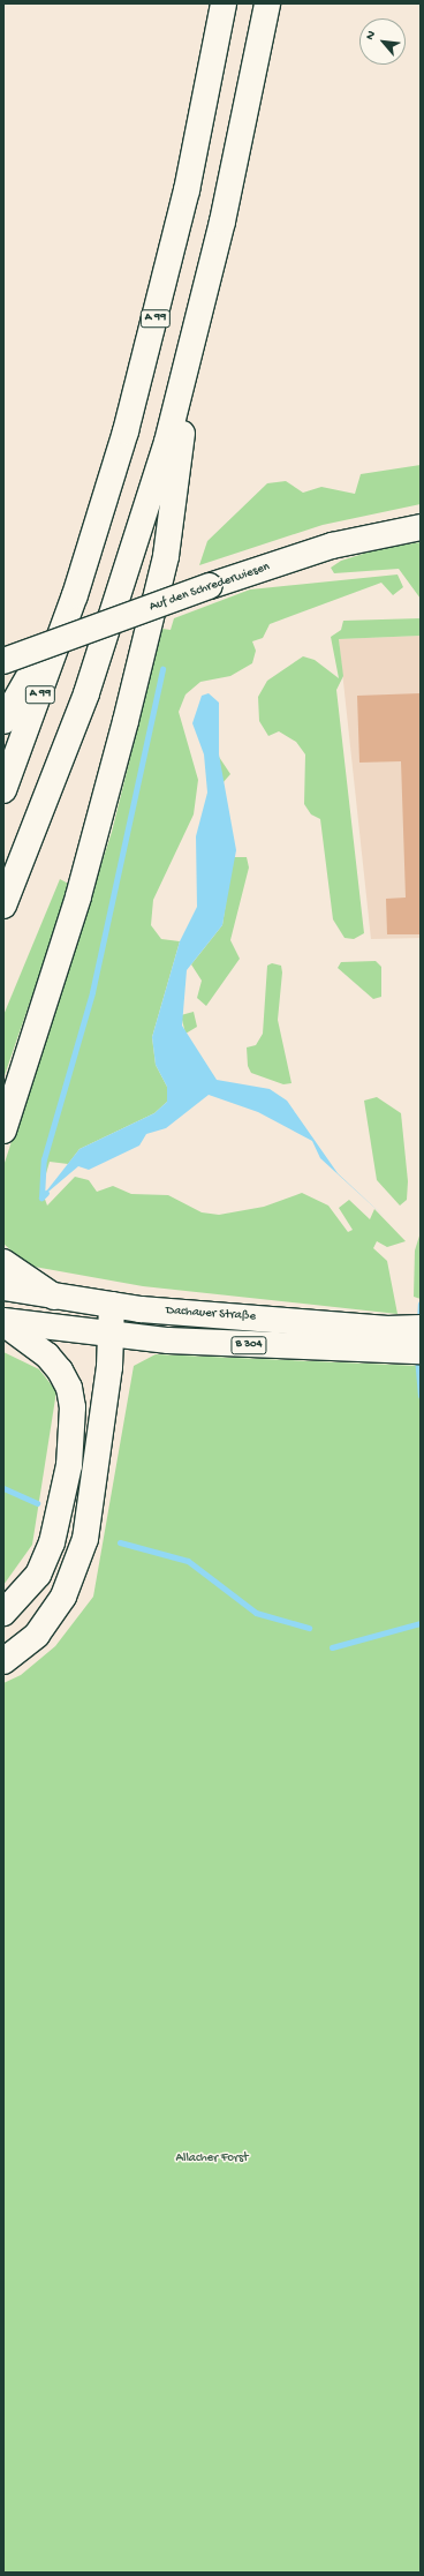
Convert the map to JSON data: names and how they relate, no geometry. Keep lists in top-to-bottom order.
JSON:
{
  "streets": {
    "main road": [
      "A 99",
      "Auf den Schrederwiesen",
      "Dachauer Straße",
      "B 304"
    ]
  },
  "parks": ["Allacher Forst"],
  "north": "top left"
}
